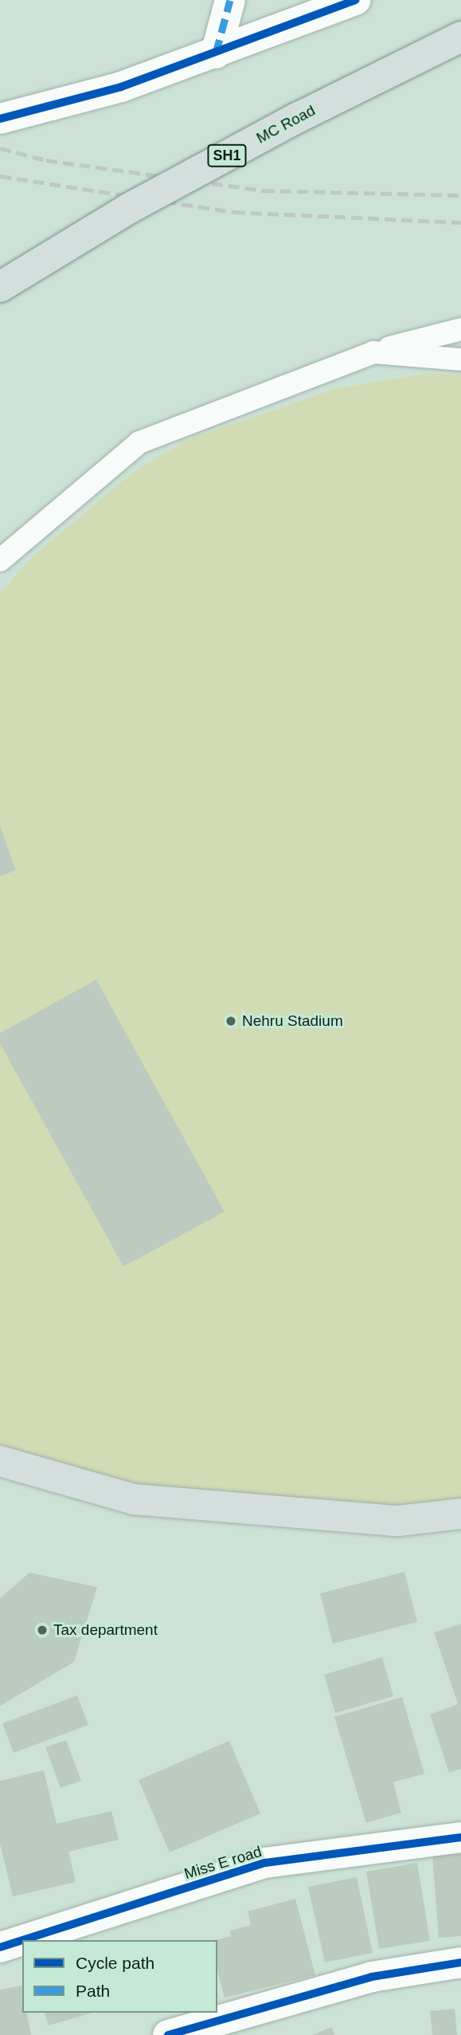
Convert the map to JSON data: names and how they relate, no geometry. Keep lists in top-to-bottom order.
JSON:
{
  "streets": {
    "main road": ["MC Road", "SH1"],
    "street": ["Miss E road"]
  },
  "places": ["Nehru Stadium", "Tax department"],
  "legend": ["Cycle path", "Path"]
}
